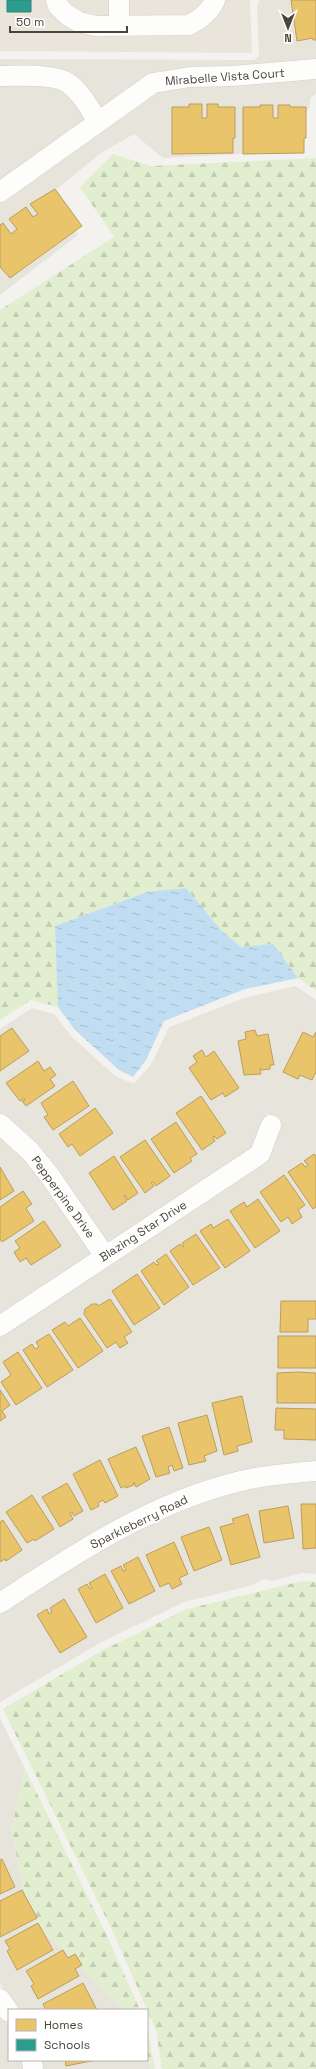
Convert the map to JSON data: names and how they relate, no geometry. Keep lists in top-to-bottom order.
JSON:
{
  "streets": {
    "street": [
      "Mirabelle Vista Court",
      "Pepperpine Drive",
      "Blazing Star Drive",
      "Sparkleberry Road"
    ]
  },
  "crossings": [
    ["Pepperpine Drive", "Blazing Star Drive"]
  ],
  "legend": ["Homes", "Schools"],
  "scale_bar": "50 m",
  "north": "bottom"
}
